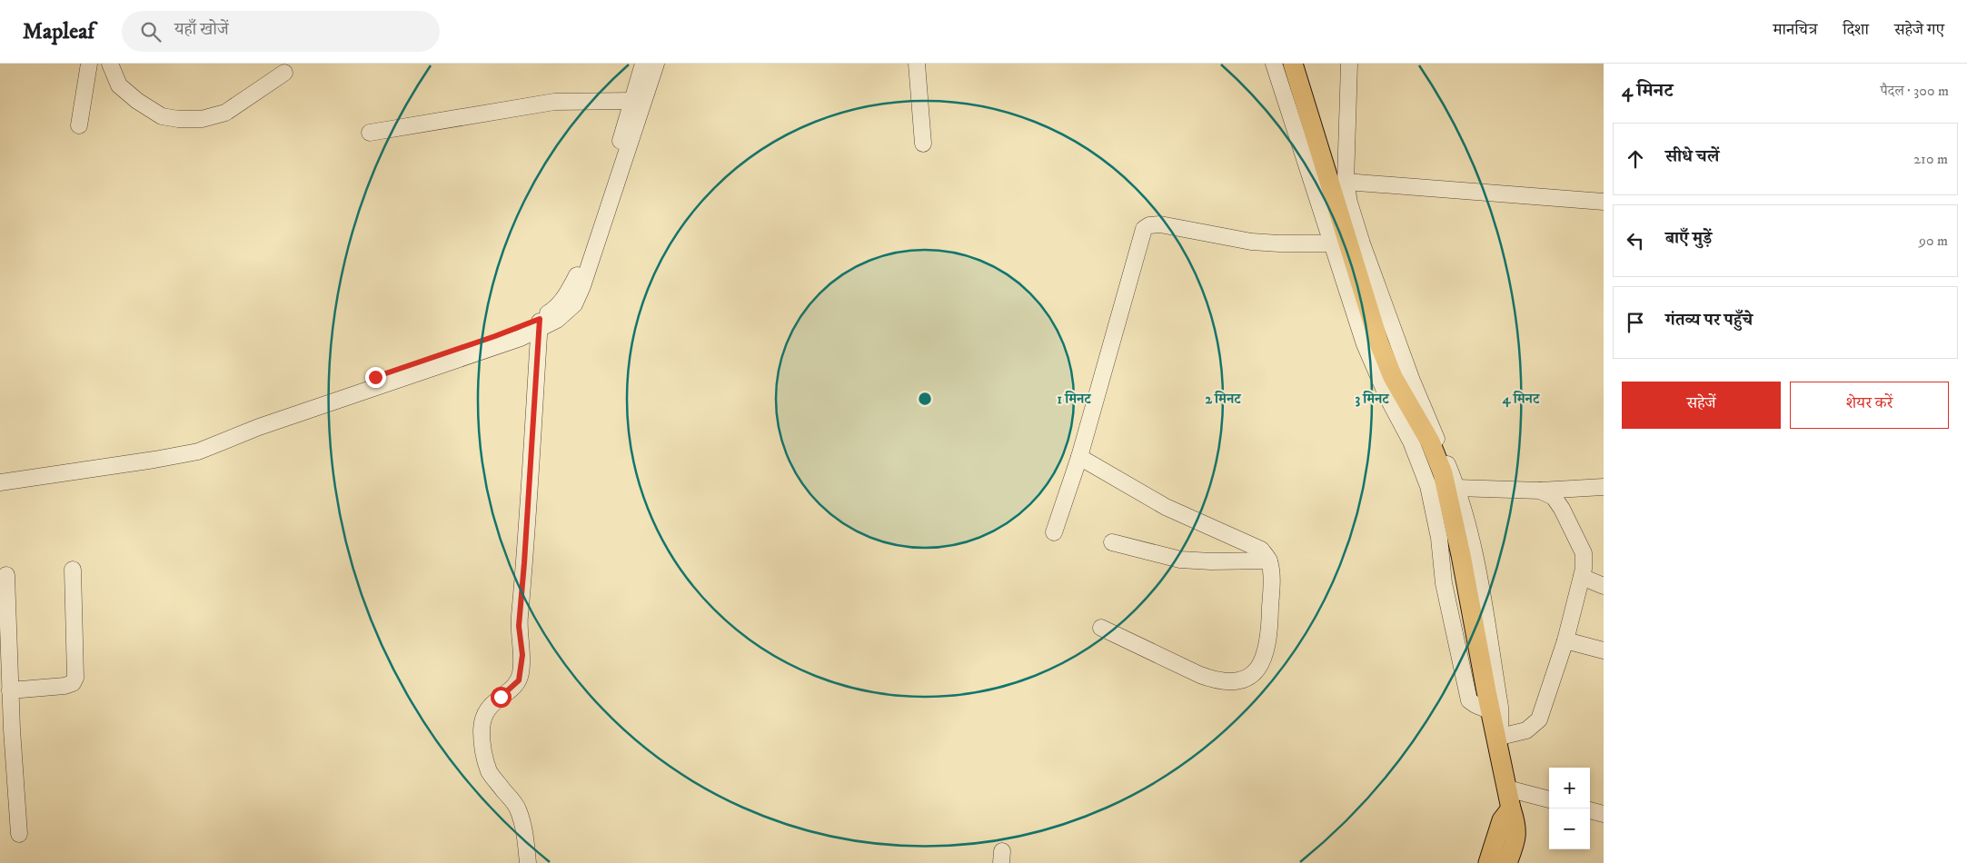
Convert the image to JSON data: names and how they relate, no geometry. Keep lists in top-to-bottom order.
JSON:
{
  "page": {
    "header": "Mapleaf",
    "search": "यहाँ खोजें",
    "nav": ["मानचित्र", "दिशा", "सहेजे गए"],
    "heading": ["4 मिनट", "पैदल · 300 m"],
    "list": [
      ["सीधे चलें", "210 m"],
      ["बाएँ मुड़ें", "90 m"],
      "गंतव्य पर पहुँचे"
    ],
    "buttons": ["सहेजें", "शेयर करें"],
    "map_buttons": ["+", "−"]
  },
  "rings": [
    "1 मिनट",
    "2 मिनट",
    "3 मिनट",
    "4 मिनट"
  ]
}
